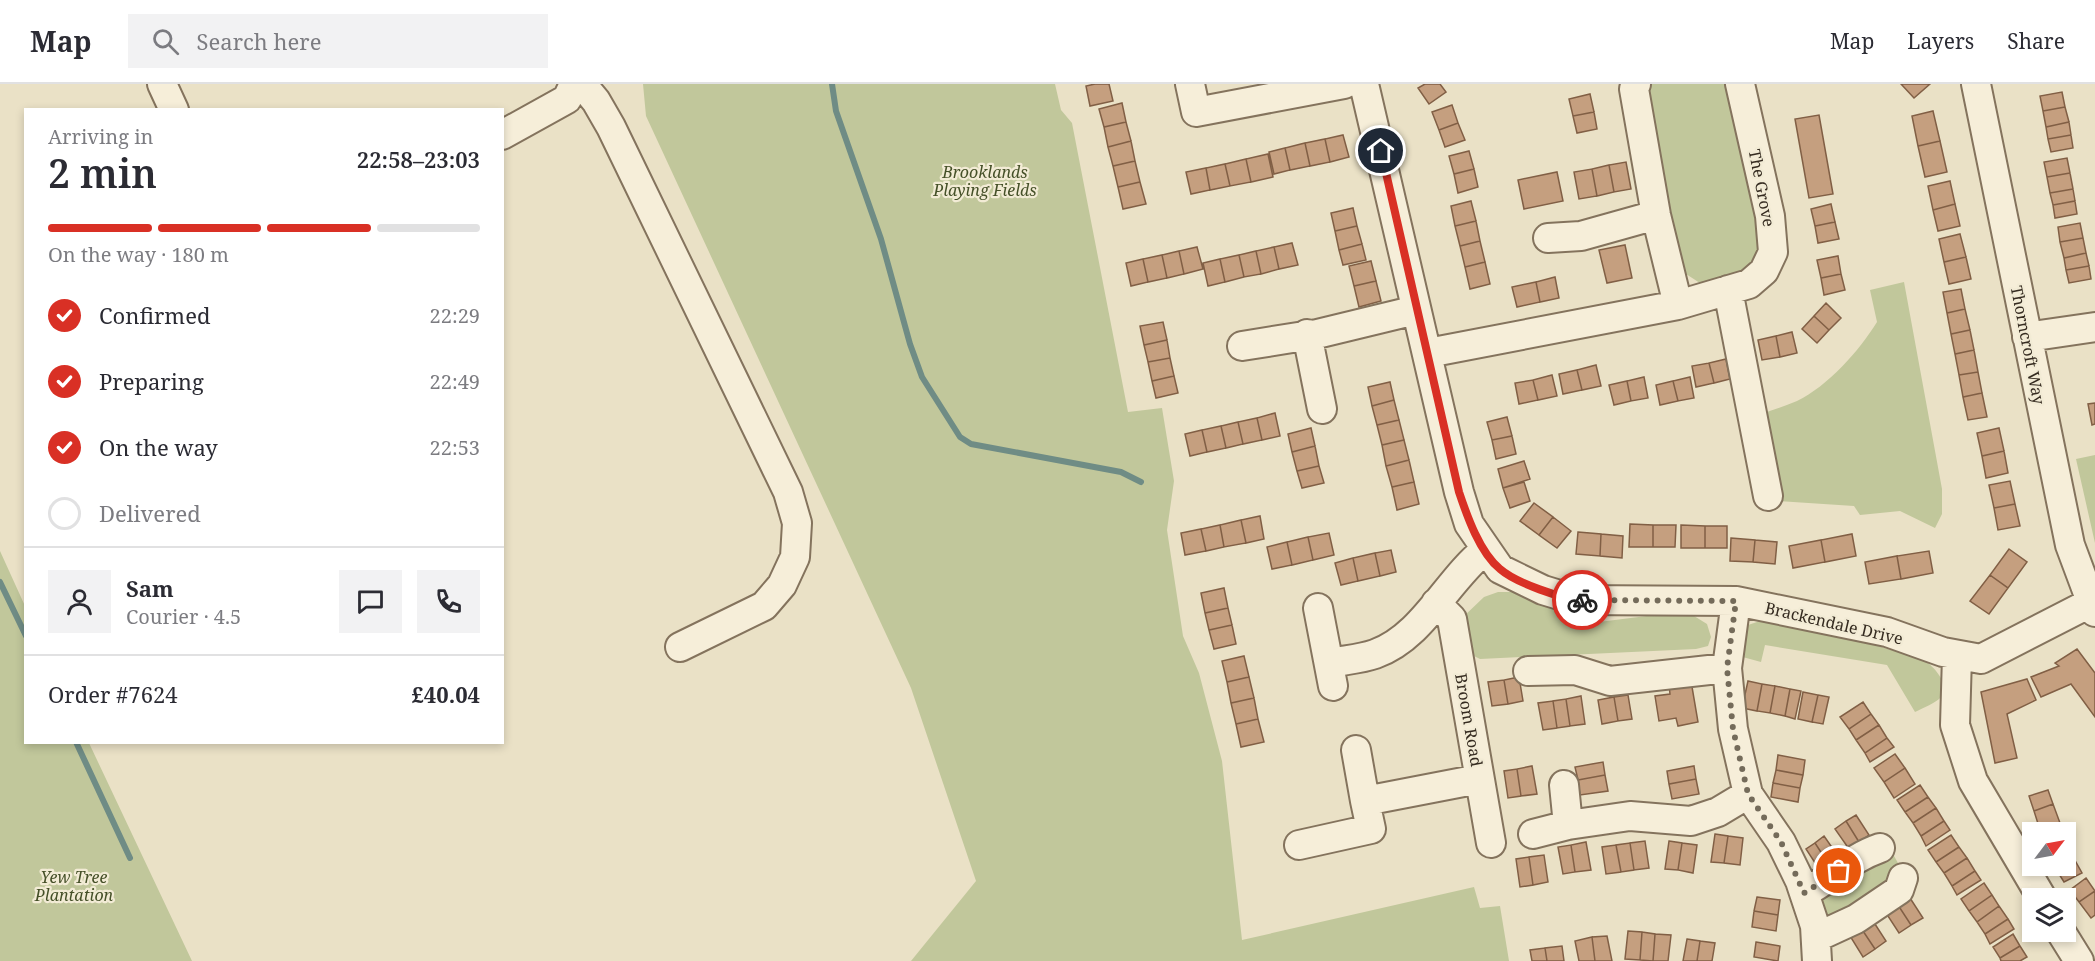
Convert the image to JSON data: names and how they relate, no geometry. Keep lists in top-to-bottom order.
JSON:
{
  "streets": {
    "street": [
      "The Grove",
      "Thorncroft Way",
      "Brackendale Drive",
      "Broom Road"
    ]
  },
  "crossings": [
    ["The Grove", "Brackendale Drive"],
    ["Thorncroft Way", "Brackendale Drive"]
  ],
  "parks": ["Brooklands Playing Fields", "Yew Tree Plantation"],
  "north": "top right",
  "page": {
    "header": "Map",
    "search": "Search here",
    "nav": ["Map", "Layers", "Share"],
    "heading": ["2 min", "Arriving in", "22:58–23:03"],
    "panel": [
      "Sam",
      "Courier · 4.5",
      "Order #7624",
      "£40.04"
    ],
    "bar": "On the way · 180 m",
    "list": [
      ["Confirmed", "22:29"],
      ["Preparing", "22:49"],
      ["On the way", "22:53"],
      "Delivered"
    ]
  }
}
